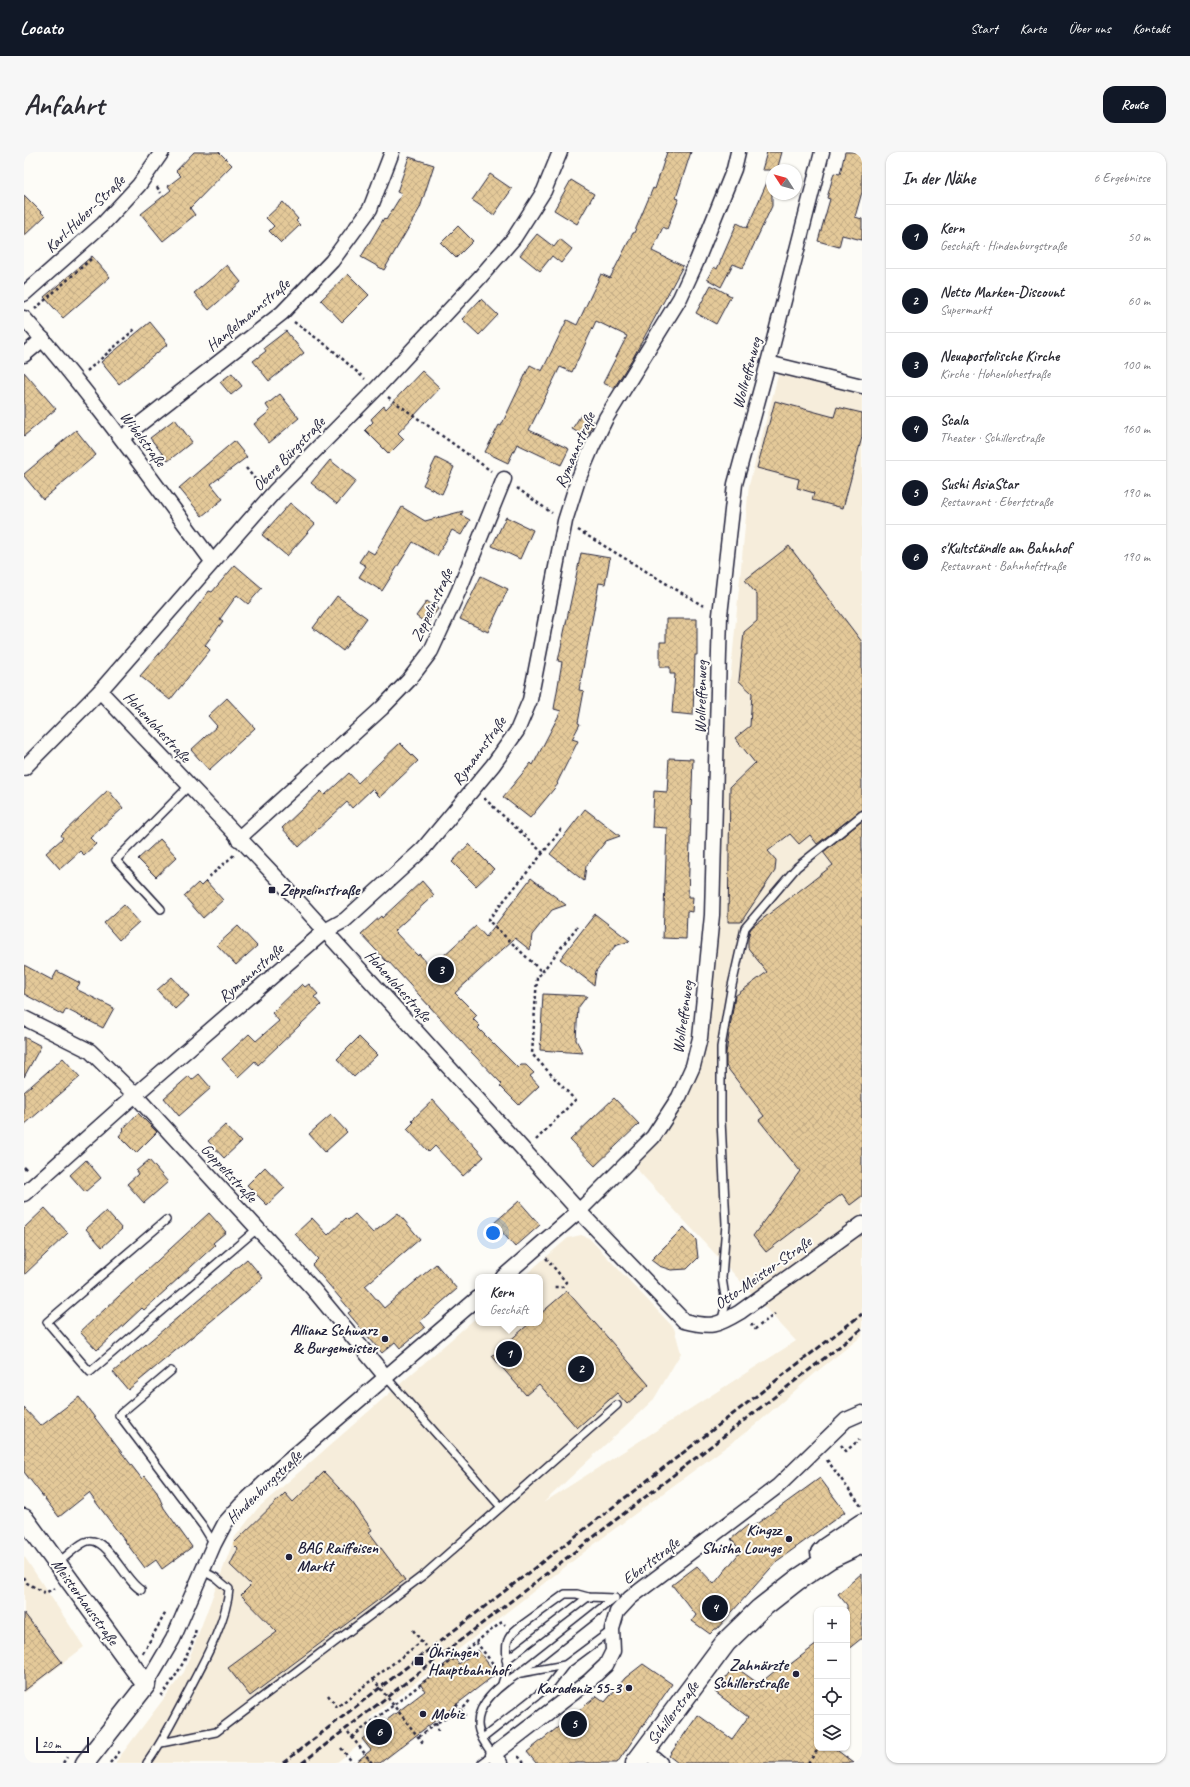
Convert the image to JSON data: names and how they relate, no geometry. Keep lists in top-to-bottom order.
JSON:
{
  "streets": {
    "main road": ["Schillerstraße"],
    "street": [
      "Karl-Huber-Straße",
      "Hanßelmannstraße",
      "Wollreffenweg",
      "Wibelstraße",
      "Rymannstraße",
      "Obere Bürgstraße",
      "Zeppelinstraße",
      "Hohenlohestraße",
      "Goppeltstraße",
      "Otto-Meister-Straße",
      "Hindenburgstraße",
      "Ebertstraße",
      "Meisterhausstraße"
    ]
  },
  "crossings": [
    ["Hanßelmannstraße", "Wibelstraße"],
    ["Wollreffenweg", "Hohenlohestraße"],
    ["Wollreffenweg", "Otto-Meister-Straße"],
    ["Wibelstraße", "Obere Bürgstraße"],
    ["Rymannstraße", "Hohenlohestraße"],
    ["Rymannstraße", "Goppeltstraße"],
    ["Obere Bürgstraße", "Hohenlohestraße"],
    ["Zeppelinstraße", "Hohenlohestraße"],
    ["Hohenlohestraße", "Otto-Meister-Straße"],
    ["Goppeltstraße", "Hindenburgstraße"],
    ["Hindenburgstraße", "Meisterhausstraße"]
  ],
  "places": {
    "transit": ["Zeppelinstraße", "Öhringen Hauptbahnhof"],
    "other": [
      "Allianz Schwarz & Burgemeister",
      "Kingzz Shisha Lounge",
      "BAG Raiffeisen Markt",
      "Zahnärzte Schillerstraße",
      "Karadeniz 55-3",
      "Mobiz"
    ]
  },
  "scale_bar": "20 m",
  "north": "top left",
  "page": {
    "header": "Locato",
    "nav": [
      "Start",
      "Karte",
      "Über uns",
      "Kontakt"
    ],
    "buttons": "Route",
    "title": "Anfahrt",
    "heading": ["In der Nähe", "6 Ergebnisse"],
    "list": [
      {
        "mark": "1",
        "name": "Kern",
        "note": "Geschäft · Hindenburgstraße",
        "value": "50 m"
      },
      {
        "mark": "2",
        "name": "Netto Marken-Discount",
        "note": "Supermarkt",
        "value": "60 m"
      },
      {
        "mark": "3",
        "name": "Neuapostolische Kirche",
        "note": "Kirche · Hohenlohestraße",
        "value": "100 m"
      },
      {
        "mark": "4",
        "name": "Scala",
        "note": "Theater · Schillerstraße",
        "value": "160 m"
      },
      {
        "mark": "5",
        "name": "Sushi AsiaStar",
        "note": "Restaurant · Ebertstraße",
        "value": "190 m"
      },
      {
        "mark": "6",
        "name": "s'Kultständle am Bahnhof",
        "note": "Restaurant · Bahnhofstraße",
        "value": "190 m"
      }
    ],
    "pins": [
      "3",
      "1",
      "2",
      "4",
      "5",
      "6"
    ],
    "popup": ["Kern", "Geschäft"],
    "map_buttons": ["+", "−"],
    "scale": "20 m"
  }
}
